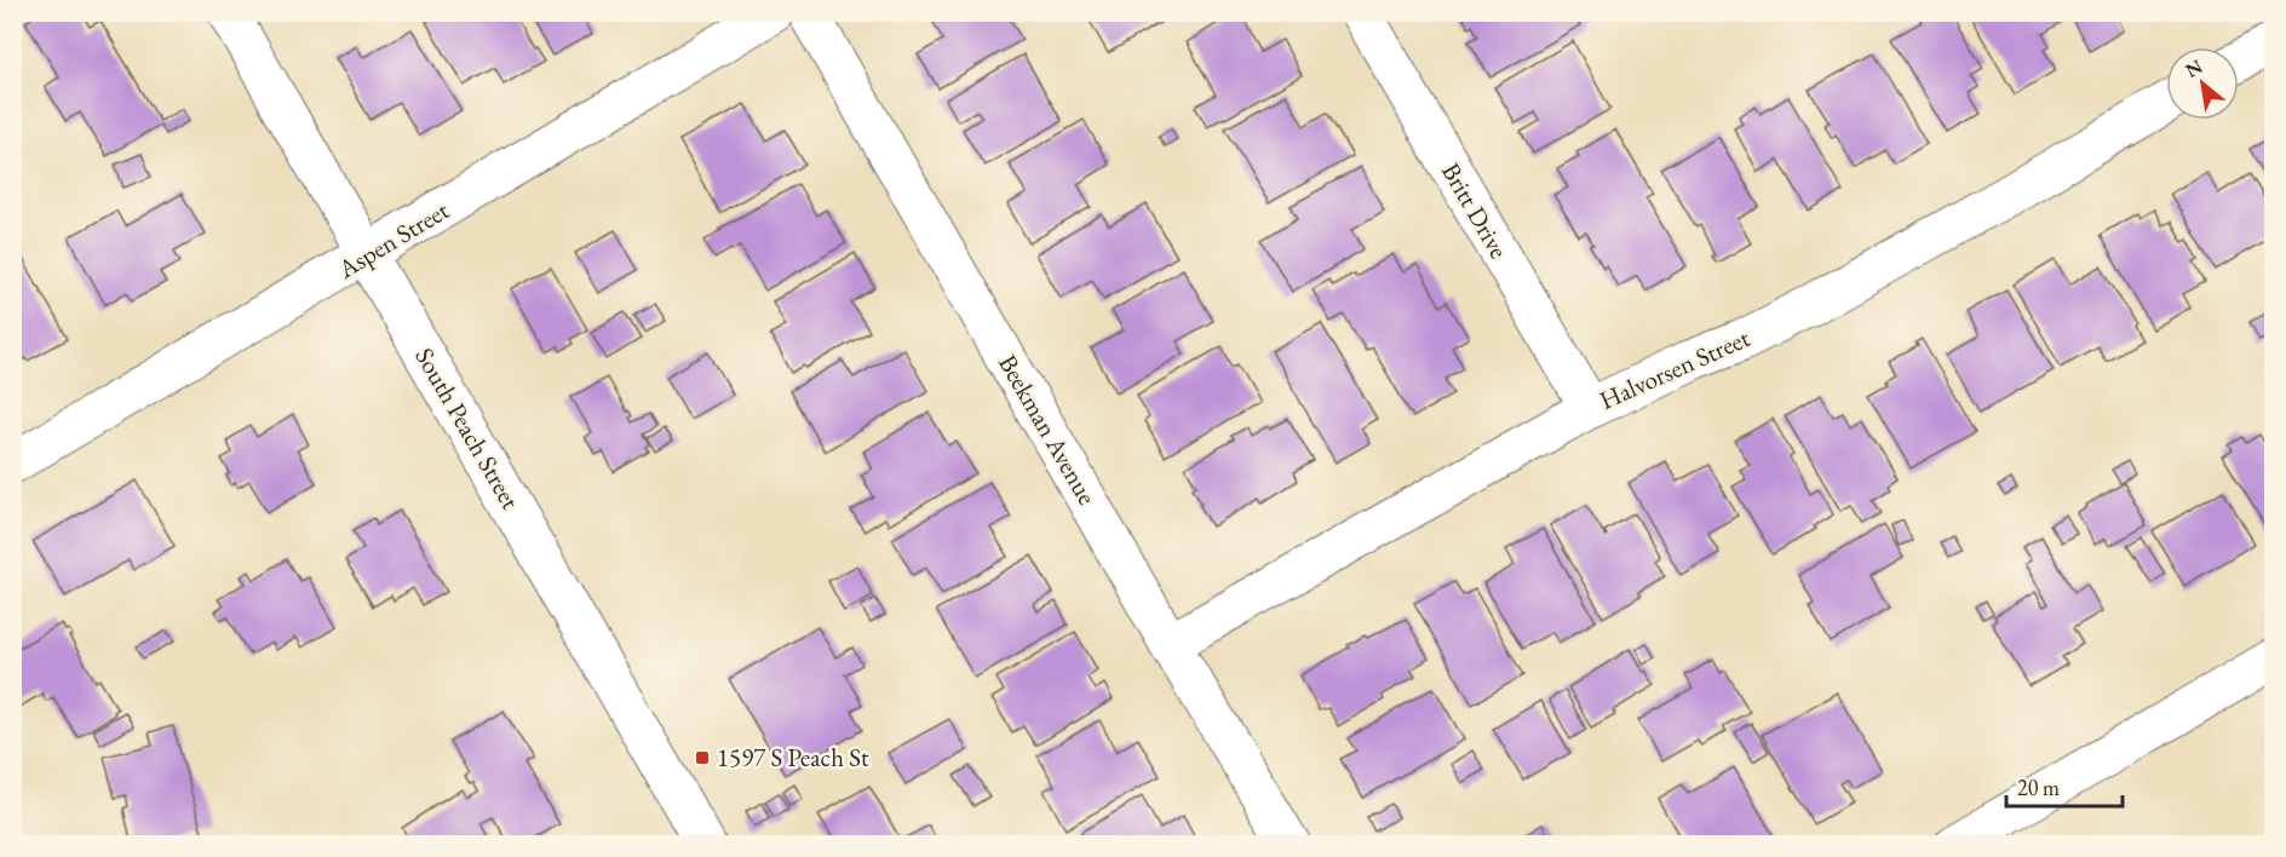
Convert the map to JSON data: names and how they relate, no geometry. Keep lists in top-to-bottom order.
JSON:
{
  "streets": {
    "street": [
      "Britt Drive",
      "Aspen Street",
      "Halvorsen Street",
      "South Peach Street",
      "Beekman Avenue"
    ]
  },
  "crossings": [
    ["Britt Drive", "Halvorsen Street"],
    ["Aspen Street", "South Peach Street"],
    ["Halvorsen Street", "Beekman Avenue"]
  ],
  "places": {
    "transit": ["1597 S Peach St"]
  },
  "scale_bar": "20 m",
  "north": "top left"
}
